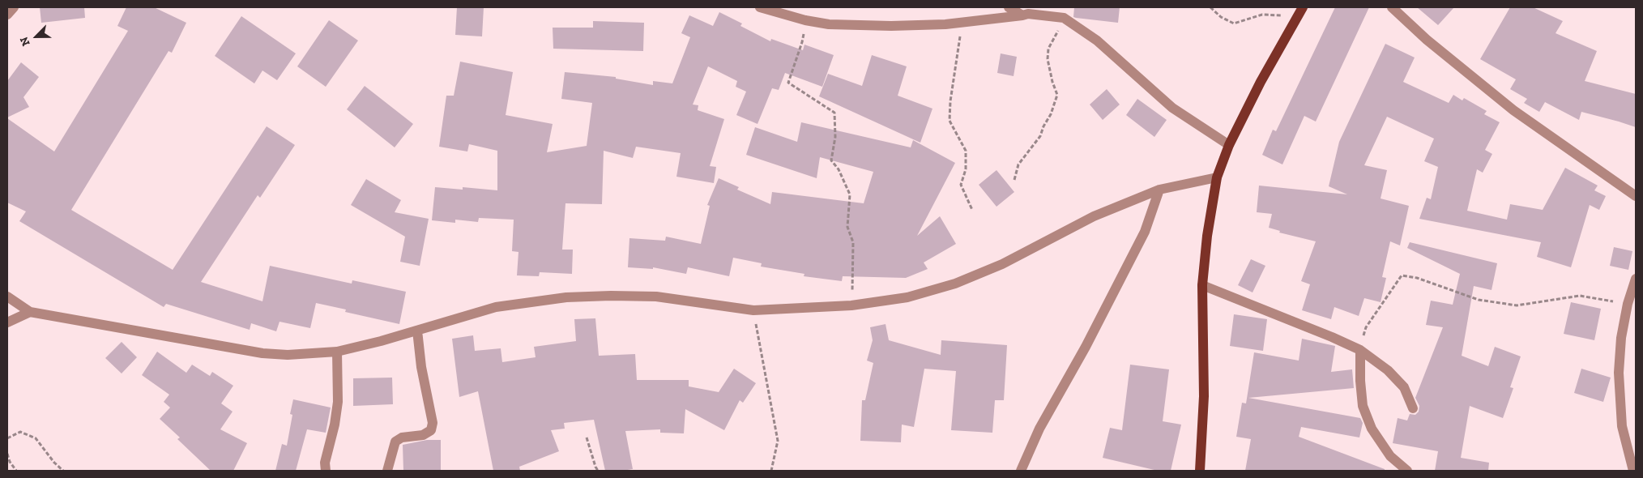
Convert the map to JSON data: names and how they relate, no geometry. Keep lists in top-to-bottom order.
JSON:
{
  "north": "bottom left"
}
